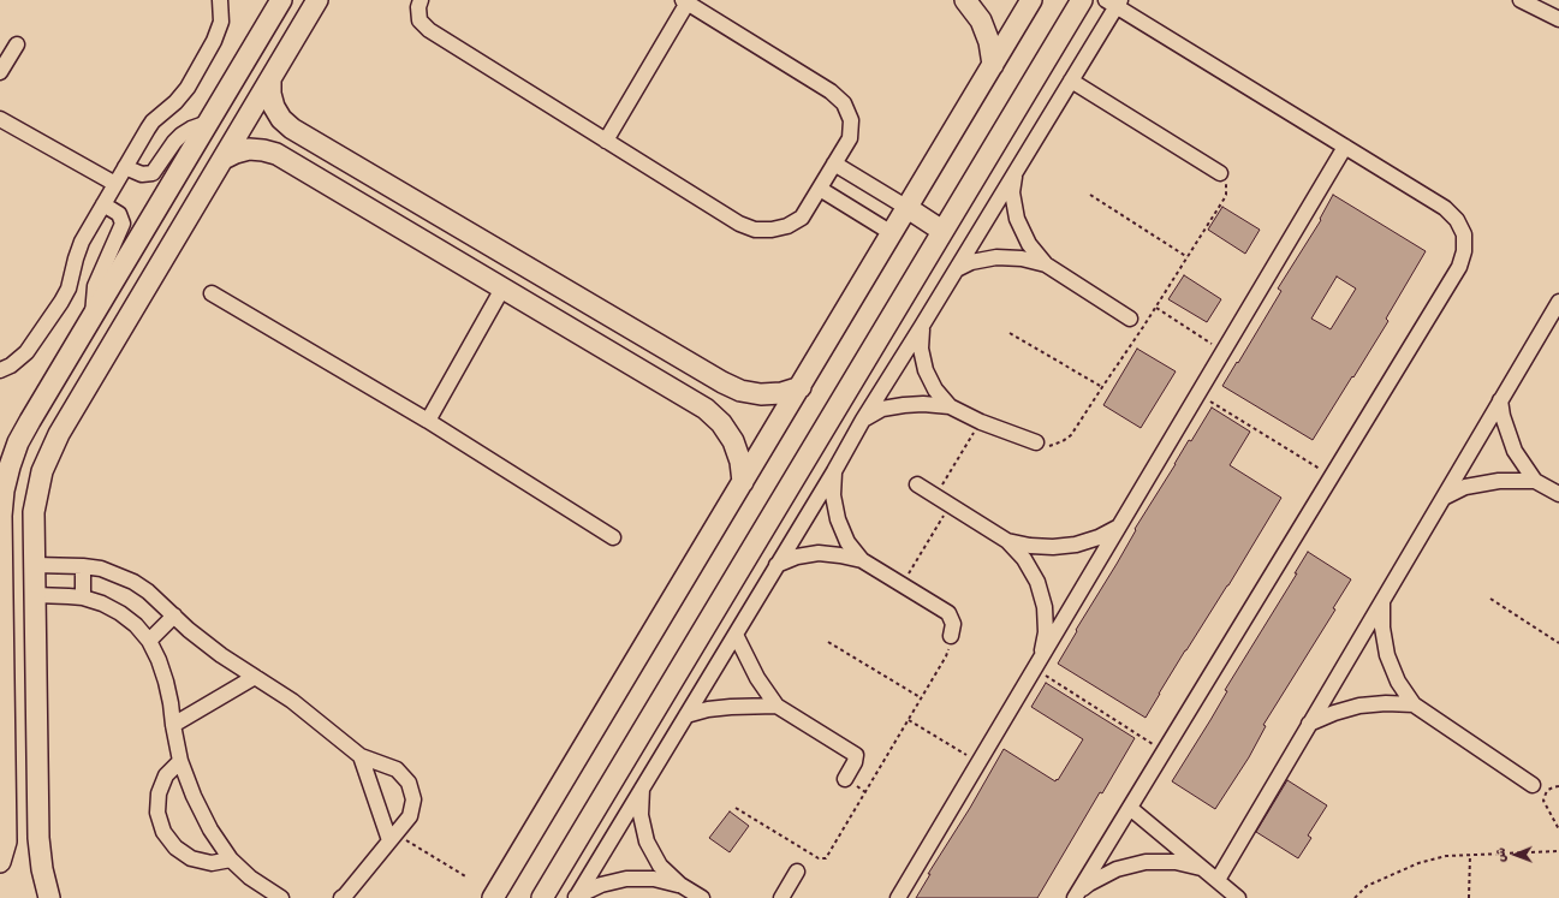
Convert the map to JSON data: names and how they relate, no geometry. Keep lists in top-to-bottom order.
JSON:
{
  "north": "left"
}
